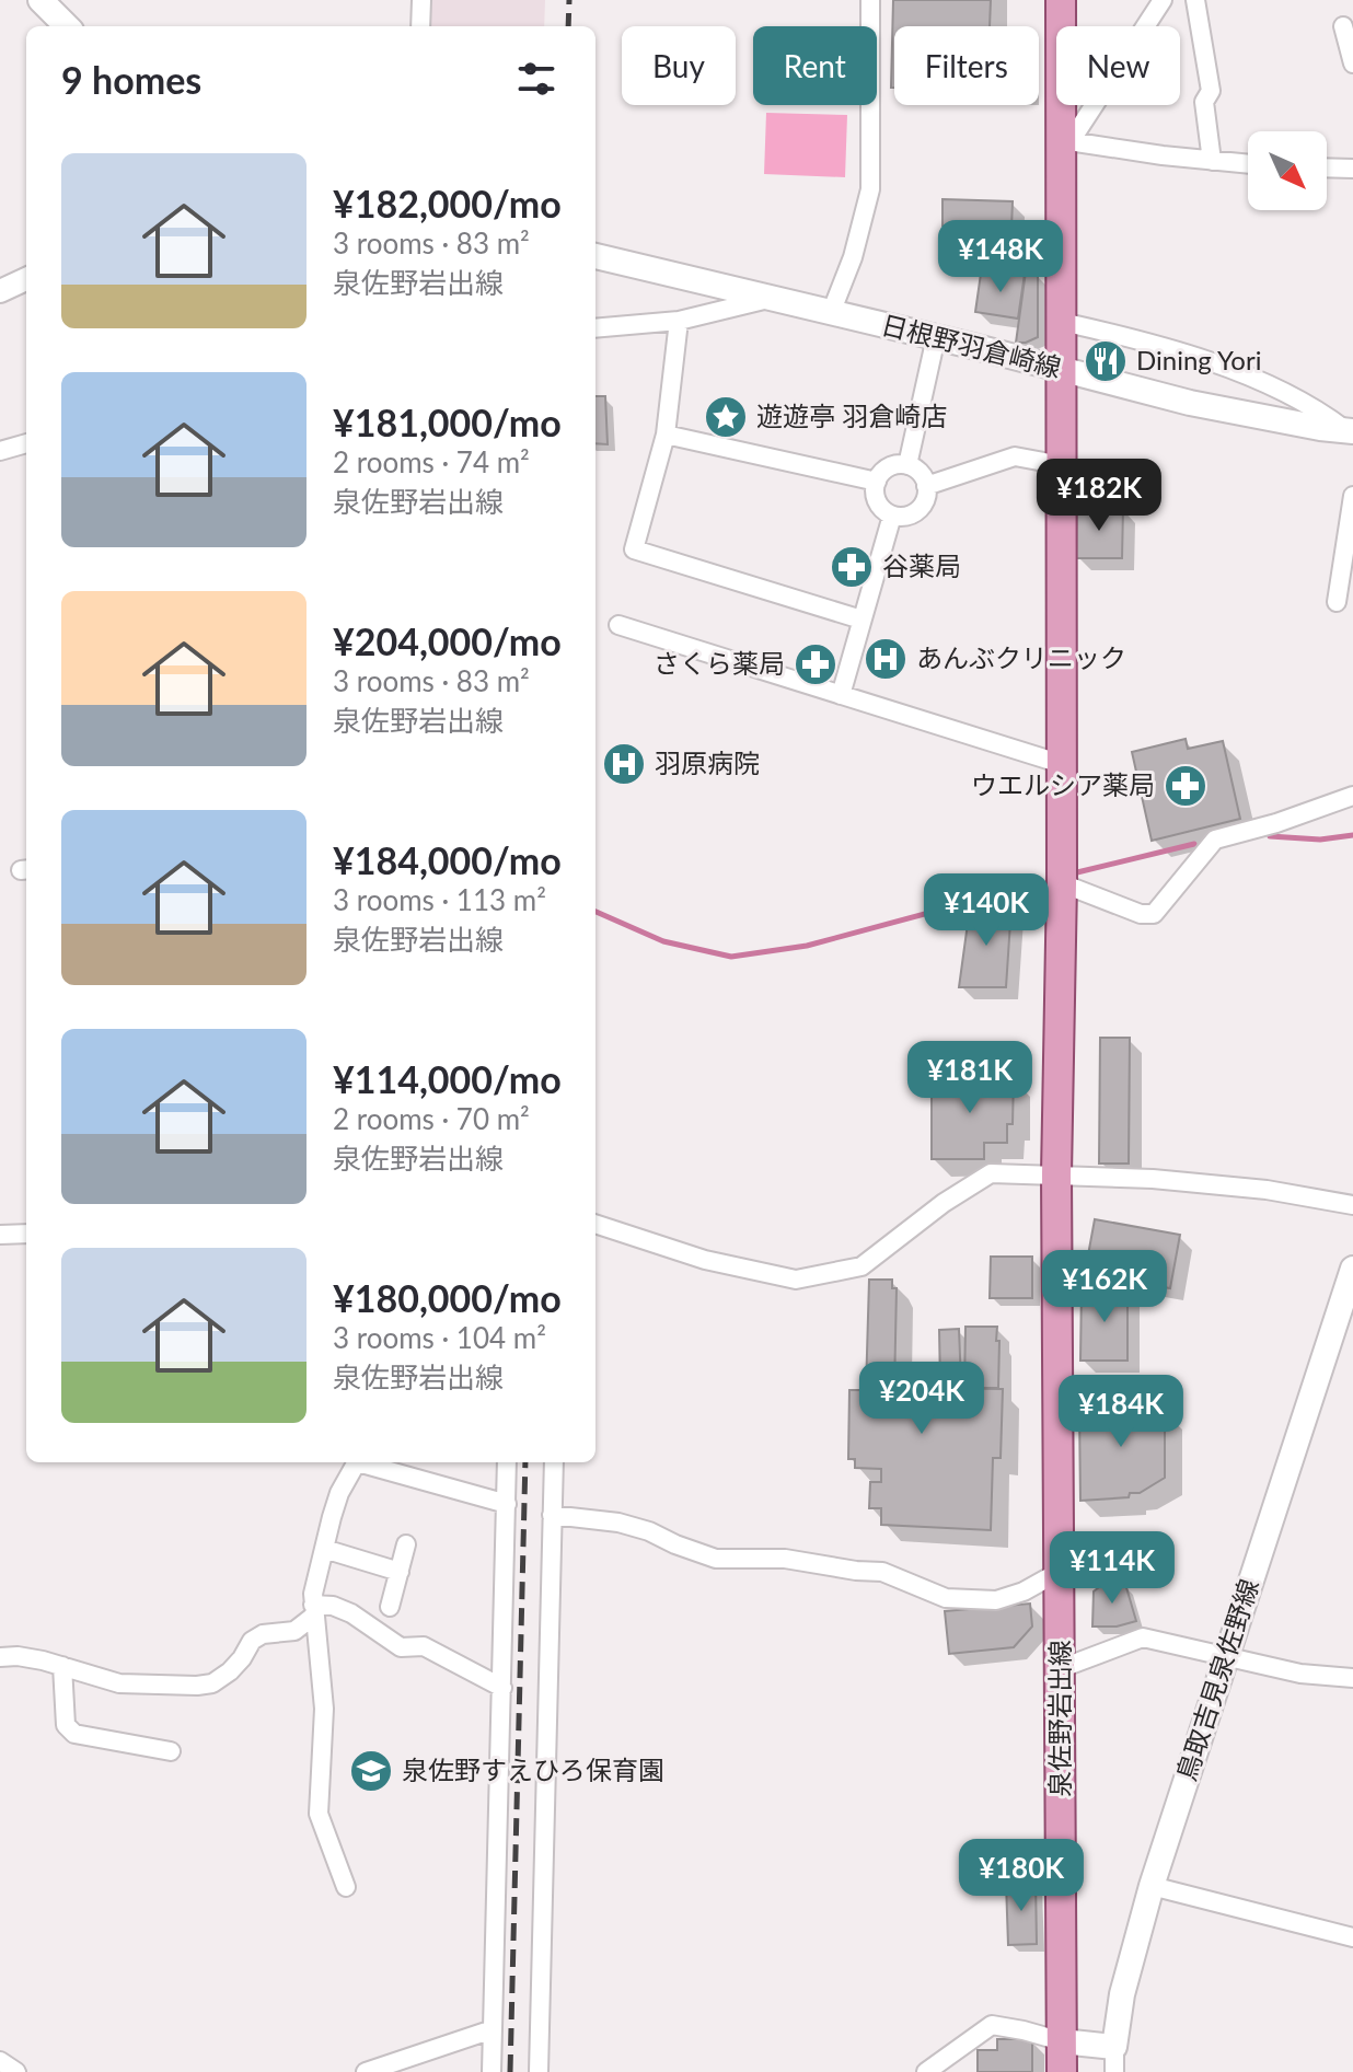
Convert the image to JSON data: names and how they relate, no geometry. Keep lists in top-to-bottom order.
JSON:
{
  "streets": {
    "main road": ["日根野羽倉崎線", "鳥取吉見泉佐野線", "泉佐野岩出線"]
  },
  "crossings": [
    ["日根野羽倉崎線", "泉佐野岩出線"]
  ],
  "places": {
    "restaurant": ["Dining Yori"],
    "place": ["遊遊亭 羽倉崎店"],
    "pharmacy": ["谷薬局", "さくら薬局", "ウエルシア薬局"],
    "hospital": ["あんぶクリニック", "羽原病院"],
    "school or university": ["泉佐野すえひろ保育園"]
  },
  "north": "bottom right",
  "page": {
    "chip": [
      "Buy",
      "Rent",
      "Filters",
      "New"
    ],
    "heading": "9 homes",
    "list": [
      {
        "name": "¥182,000/mo",
        "note": "3 rooms · 83 m² · 泉佐野岩出線"
      },
      {
        "name": "¥181,000/mo",
        "note": "2 rooms · 74 m² · 泉佐野岩出線"
      },
      {
        "name": "¥204,000/mo",
        "note": "3 rooms · 83 m² · 泉佐野岩出線"
      },
      {
        "name": "¥184,000/mo",
        "note": "3 rooms · 113 m² · 泉佐野岩出線"
      },
      {
        "name": "¥114,000/mo",
        "note": "2 rooms · 70 m² · 泉佐野岩出線"
      },
      {
        "name": "¥180,000/mo",
        "note": "3 rooms · 104 m² · 泉佐野岩出線"
      }
    ],
    "price": [
      "¥148K",
      "¥182K",
      "¥140K",
      "¥181K",
      "¥162K",
      "¥204K",
      "¥184K",
      "¥114K",
      "¥180K"
    ]
  }
}
